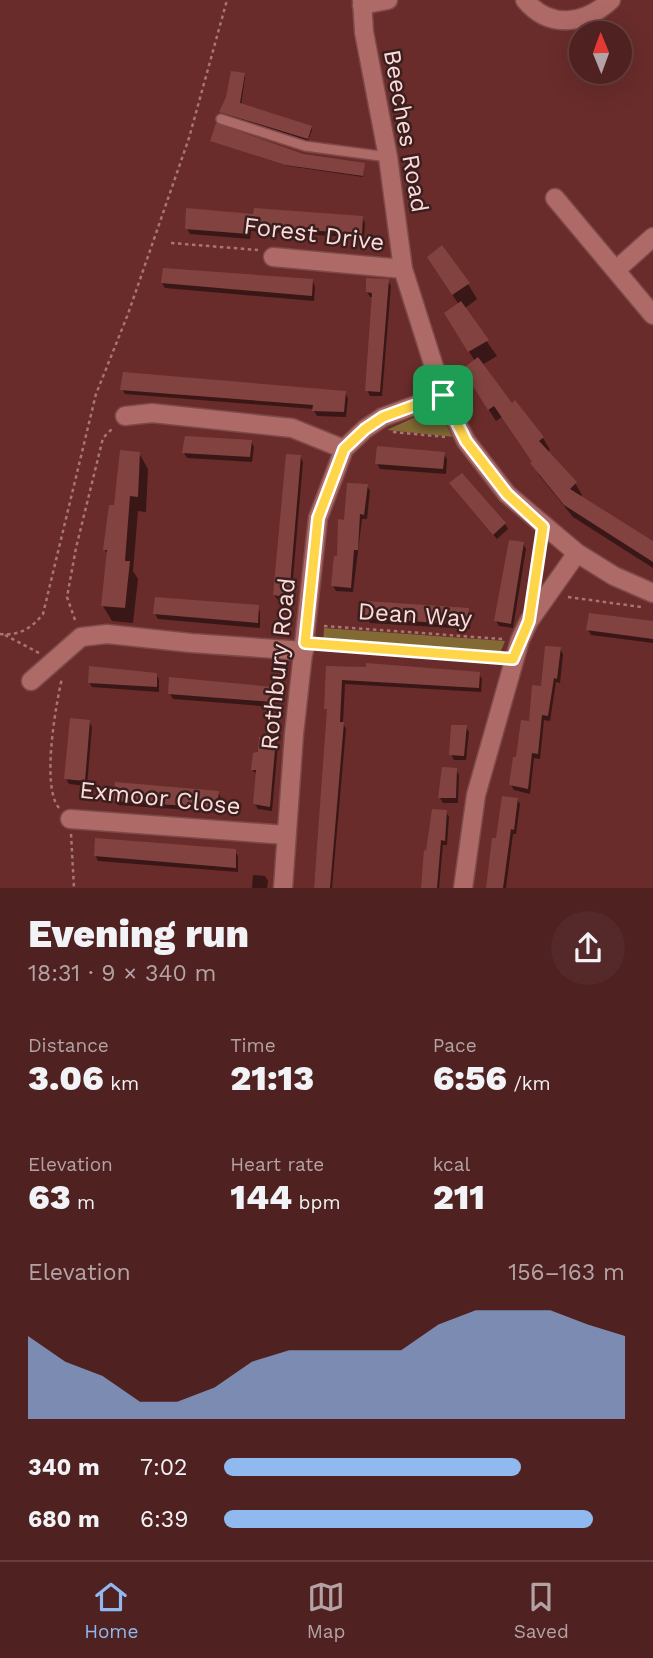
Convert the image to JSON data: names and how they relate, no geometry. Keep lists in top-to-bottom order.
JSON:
{
  "streets": {
    "street": [
      "Beeches Road",
      "Forest Drive",
      "Rothbury Road",
      "Exmoor Close"
    ],
    "path": ["Dean Way"]
  },
  "crossings": [
    ["Beeches Road", "Forest Drive"],
    ["Dean Way", "Rothbury Road"],
    ["Rothbury Road", "Exmoor Close"]
  ],
  "north": "top",
  "page": {
    "heading": ["Evening run", "18:31 · 9 × 340 m"],
    "stats": [
      ["Distance", "3.06 km"],
      ["Time", "21:13"],
      ["Pace", "6:56 /km"],
      ["Elevation", "63 m"],
      ["Heart rate", "144 bpm"],
      ["kcal", "211"]
    ],
    "chart": ["Elevation", "156–163 m"],
    "list": [
      {
        "name": "340 m",
        "note": "7:02"
      },
      {
        "name": "680 m",
        "note": "6:39"
      }
    ],
    "tabs": ["Home", "Map", "Saved"]
  }
}
